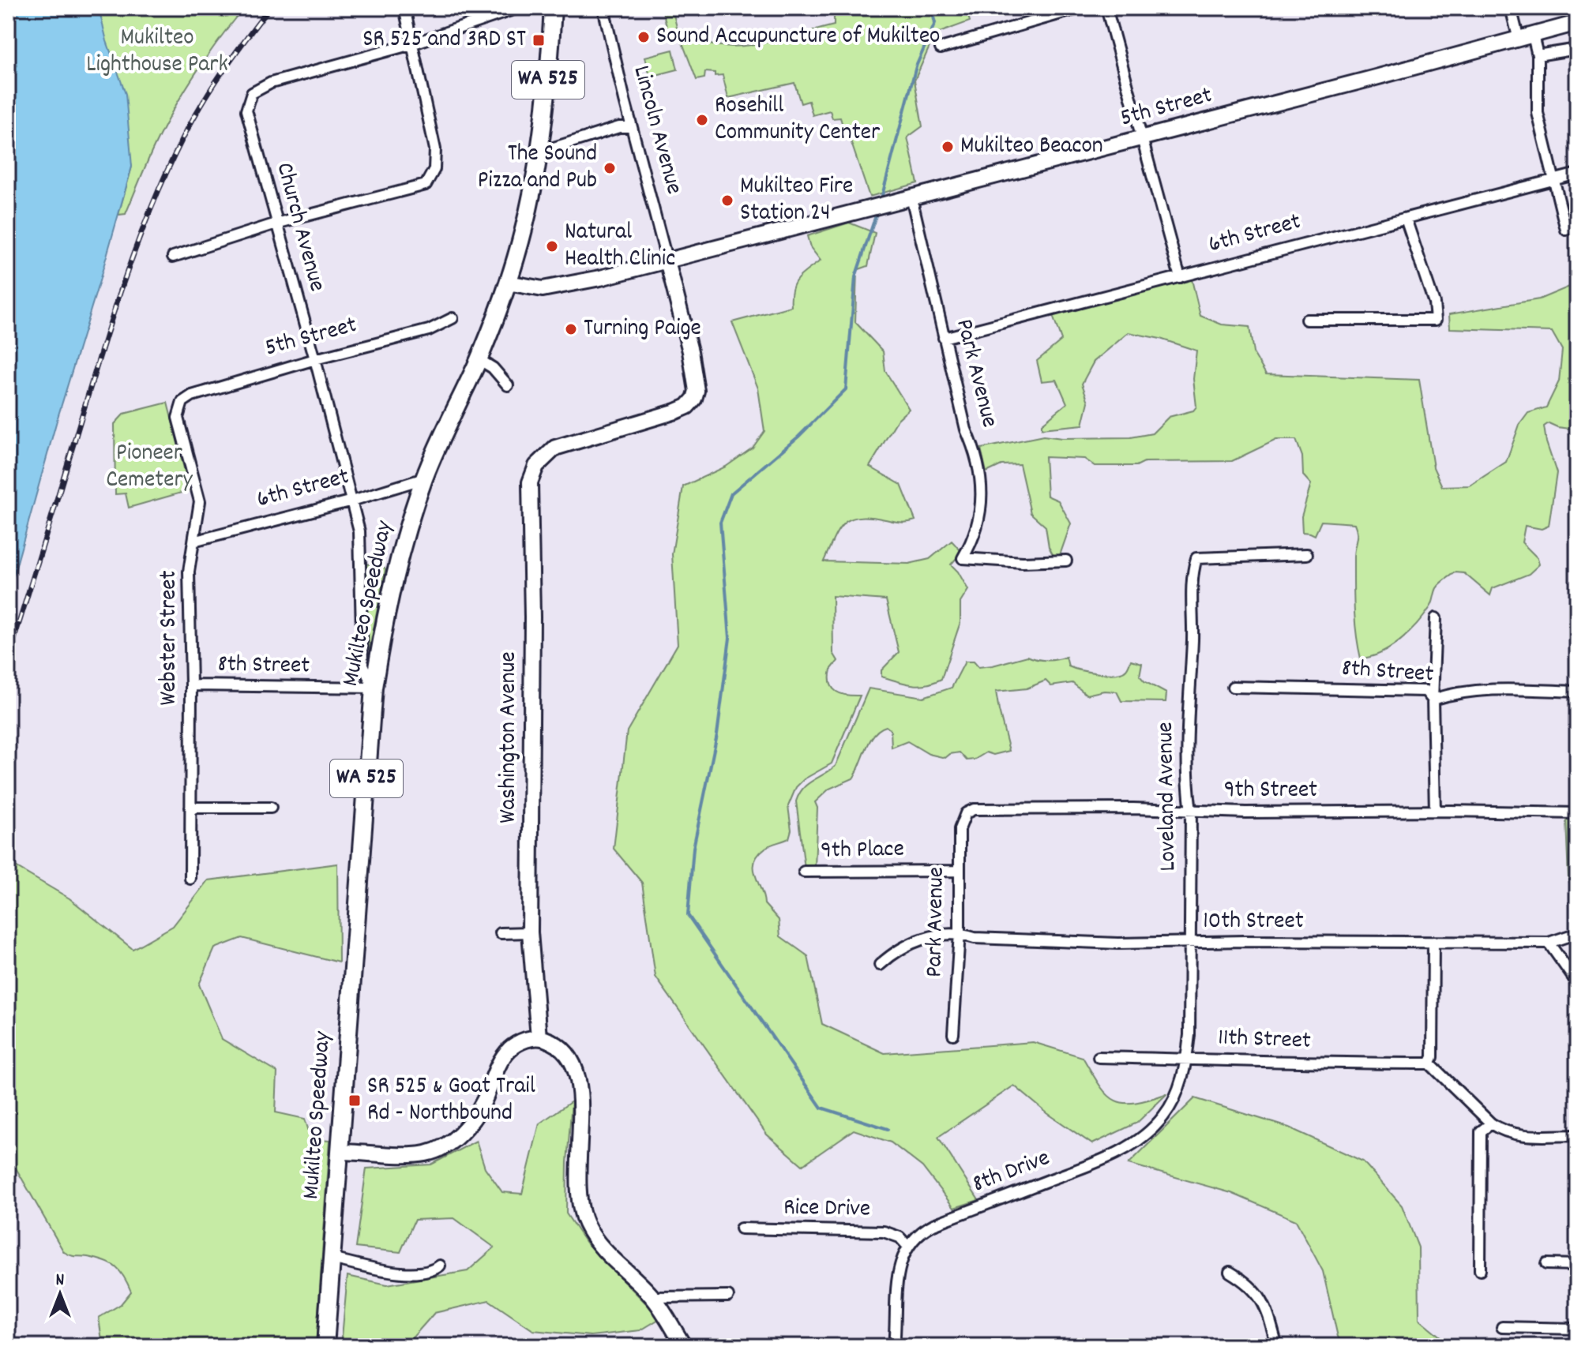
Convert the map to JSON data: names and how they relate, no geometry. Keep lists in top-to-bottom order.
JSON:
{
  "streets": {
    "main road": ["WA 525", "Mukilteo Speedway"],
    "street": [
      "5th Street",
      "Lincoln Avenue",
      "Church Avenue",
      "6th Street",
      "Park Avenue",
      "Webster Street",
      "8th Street",
      "Washington Avenue",
      "9th Street",
      "Loveland Avenue",
      "9th Place",
      "10th Street",
      "11th Street",
      "8th Drive",
      "Rice Drive"
    ]
  },
  "crossings": [
    ["5th Street", "Lincoln Avenue"],
    ["5th Street", "Church Avenue"],
    ["5th Street", "Park Avenue"],
    ["5th Street", "Mukilteo Speedway"],
    ["5th Street", "Webster Street"],
    ["Lincoln Avenue", "Washington Avenue"],
    ["Church Avenue", "6th Street"],
    ["Church Avenue", "Mukilteo Speedway"],
    ["Church Avenue", "8th Street"],
    ["6th Street", "Park Avenue"],
    ["6th Street", "Mukilteo Speedway"],
    ["6th Street", "Webster Street"],
    ["Park Avenue", "9th Street"],
    ["Park Avenue", "9th Place"],
    ["Park Avenue", "10th Street"],
    ["Mukilteo Speedway", "8th Street"],
    ["Webster Street", "8th Street"],
    ["9th Street", "Loveland Avenue"],
    ["Loveland Avenue", "10th Street"],
    ["Loveland Avenue", "11th Street"],
    ["Loveland Avenue", "8th Drive"],
    ["11th Street", "8th Drive"],
    ["8th Drive", "Rice Drive"]
  ],
  "parks": ["Mukilteo Lighthouse Park", "Pioneer Cemetery"],
  "places": {
    "other": [
      "Sound Accupuncture of Mukilteo",
      "Rosehill Community Center",
      "Mukilteo Beacon",
      "The Sound Pizza and Pub",
      "Mukilteo Fire Station 24",
      "Natural Health Clinic",
      "Turning Paige"
    ],
    "transit": ["SR 525 and 3RD ST", "SR 525 & Goat Trail Rd - Northbound"]
  },
  "north": "top"
}
